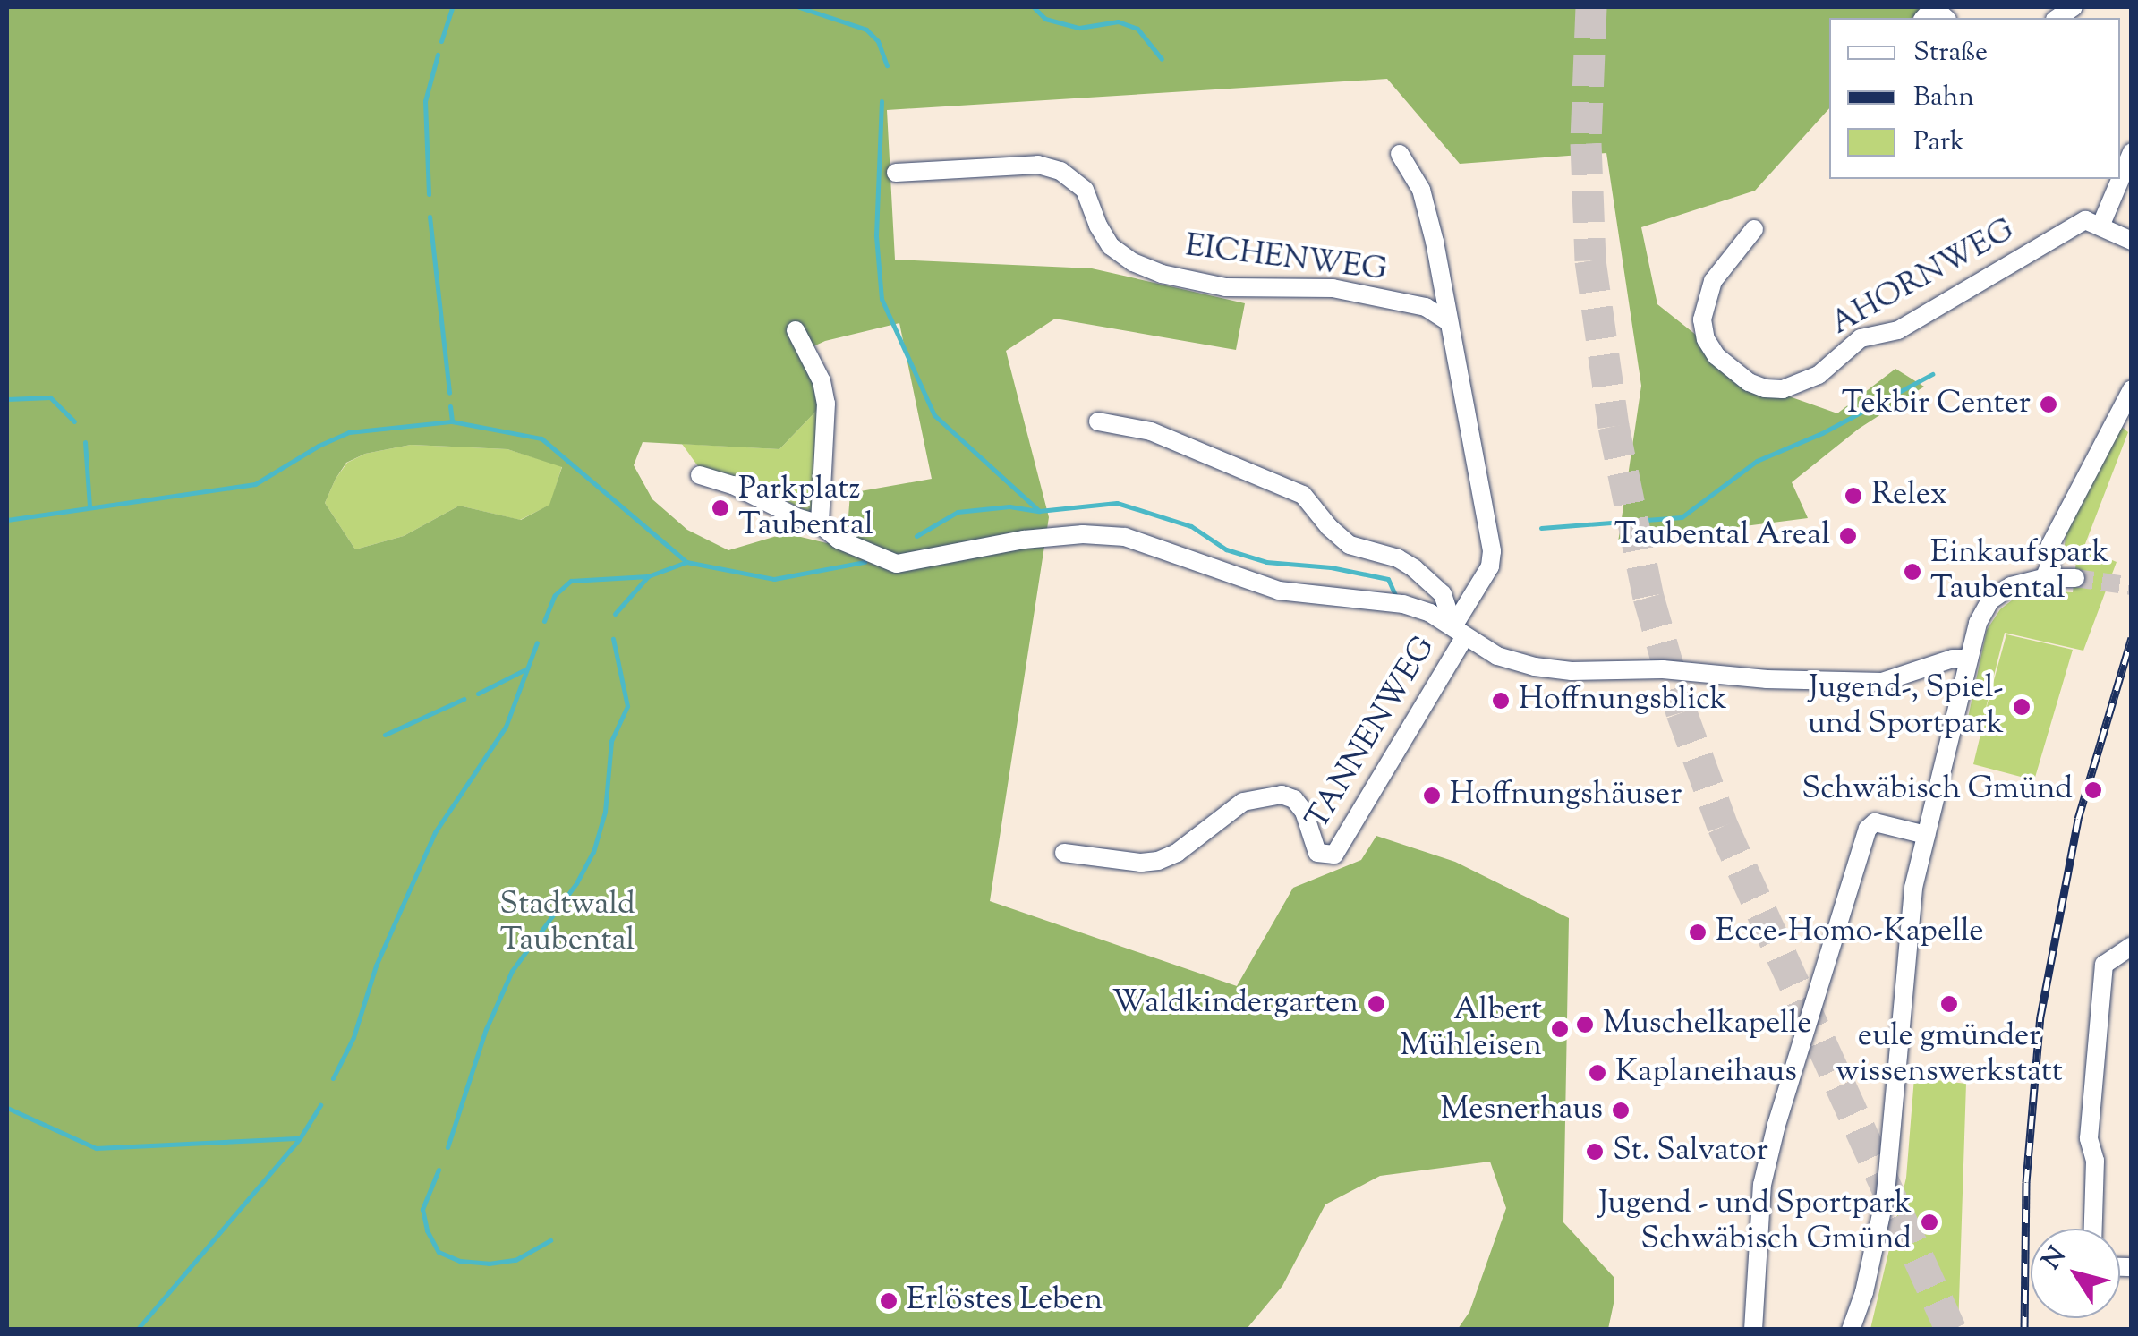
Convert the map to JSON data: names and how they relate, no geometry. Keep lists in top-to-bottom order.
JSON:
{
  "streets": {
    "street": ["EICHENWEG", "AHORNWEG", "TANNENWEG"]
  },
  "parks": ["Stadtwald Taubental"],
  "places": [
    "Tekbir Center",
    "Relex",
    "Parkplatz Taubental",
    "Taubental Areal",
    "Einkaufspark Taubental",
    "Hoffnungsblick",
    "Jugend-, Spiel- und Sportpark",
    "Schwäbisch Gmünd",
    "Hoffnungshäuser",
    "Ecce-Homo-Kapelle",
    "Waldkindergarten",
    "eule gmünder wissenswerkstatt",
    "Muschelkapelle",
    "Albert Mühleisen",
    "Kaplaneihaus",
    "Mesnerhaus",
    "St. Salvator",
    "Jugend - und Sportpark Schwäbisch Gmünd",
    "Erlöstes Leben"
  ],
  "legend": ["Straße", "Bahn", "Park"],
  "north": "top left"
}
